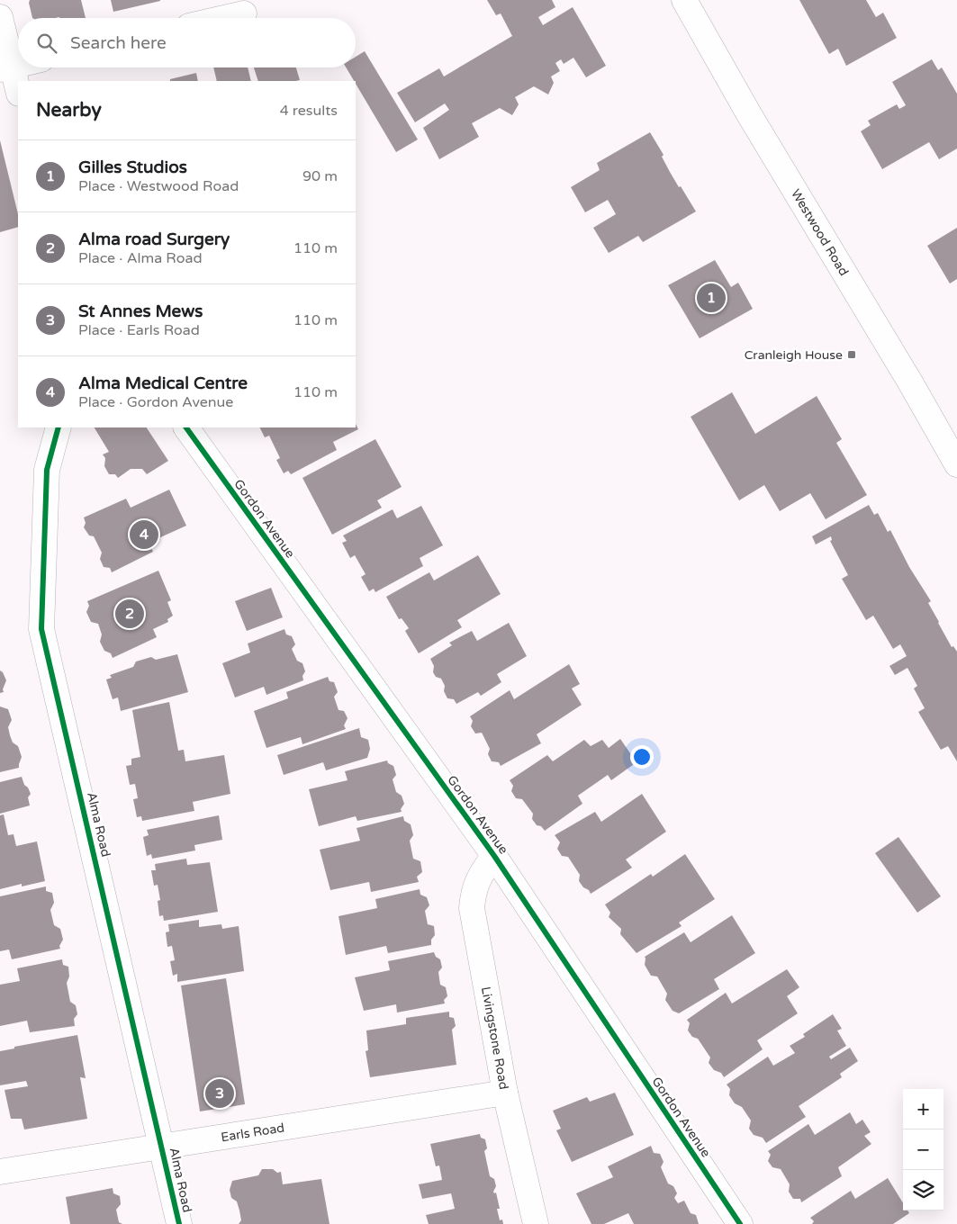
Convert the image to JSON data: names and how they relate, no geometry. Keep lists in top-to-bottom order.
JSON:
{
  "streets": {
    "street": [
      "Westwood Road",
      "Gordon Avenue",
      "Alma Road",
      "Livingstone Road",
      "Earls Road"
    ]
  },
  "crossings": [
    ["Gordon Avenue", "Livingstone Road"],
    ["Alma Road", "Earls Road"],
    ["Livingstone Road", "Earls Road"]
  ],
  "places": {
    "transit": ["Cranleigh House"]
  },
  "page": {
    "search": "Search here",
    "heading": ["Nearby", "4 results"],
    "list": [
      {
        "mark": "1",
        "name": "Gilles Studios",
        "note": "Place · Westwood Road",
        "value": "90 m"
      },
      {
        "mark": "2",
        "name": "Alma road Surgery",
        "note": "Place · Alma Road",
        "value": "110 m"
      },
      {
        "mark": "3",
        "name": "St Annes Mews",
        "note": "Place · Earls Road",
        "value": "110 m"
      },
      {
        "mark": "4",
        "name": "Alma Medical Centre",
        "note": "Place · Gordon Avenue",
        "value": "110 m"
      }
    ],
    "pins": [
      "1",
      "4",
      "2",
      "3"
    ],
    "map_buttons": ["+", "−"]
  }
}
